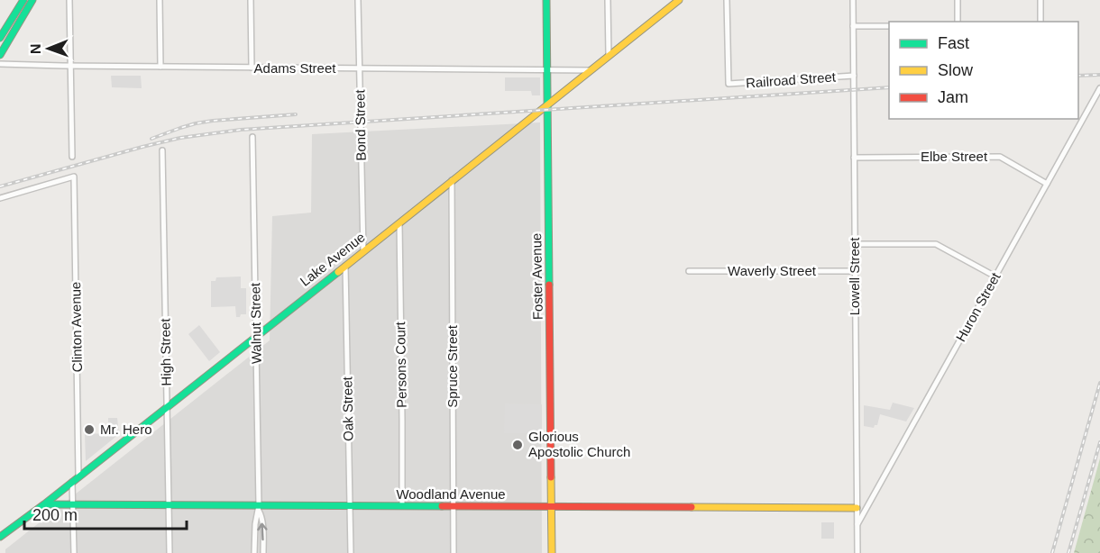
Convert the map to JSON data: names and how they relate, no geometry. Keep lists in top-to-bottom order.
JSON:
{
  "streets": {
    "street": [
      "Adams Street",
      "Railroad Street",
      "Bond Street",
      "Elbe Street",
      "Lake Avenue",
      "Waverly Street",
      "Foster Avenue",
      "Lowell Street",
      "Huron Street",
      "Walnut Street",
      "Clinton Avenue",
      "High Street",
      "Persons Court",
      "Spruce Street",
      "Oak Street",
      "Woodland Avenue"
    ]
  },
  "crossings": [
    ["Adams Street", "Bond Street"],
    ["Adams Street", "Lake Avenue"],
    ["Adams Street", "Foster Avenue"],
    ["Railroad Street", "Lowell Street"],
    ["Bond Street", "Lake Avenue"],
    ["Elbe Street", "Lowell Street"],
    ["Elbe Street", "Huron Street"],
    ["Lake Avenue", "Foster Avenue"],
    ["Lake Avenue", "Walnut Street"],
    ["Lake Avenue", "Clinton Avenue"],
    ["Lake Avenue", "High Street"],
    ["Lake Avenue", "Persons Court"],
    ["Lake Avenue", "Spruce Street"],
    ["Lake Avenue", "Oak Street"],
    ["Lake Avenue", "Woodland Avenue"],
    ["Waverly Street", "Lowell Street"],
    ["Foster Avenue", "Woodland Avenue"],
    ["Lowell Street", "Huron Street"],
    ["Lowell Street", "Woodland Avenue"],
    ["Walnut Street", "Woodland Avenue"],
    ["High Street", "Woodland Avenue"],
    ["Persons Court", "Woodland Avenue"],
    ["Spruce Street", "Woodland Avenue"],
    ["Oak Street", "Woodland Avenue"]
  ],
  "places": ["Mr. Hero", "Glorious Apostolic Church"],
  "legend": ["Fast", "Slow", "Jam"],
  "scale_bar": "200 m",
  "north": "left"
}
